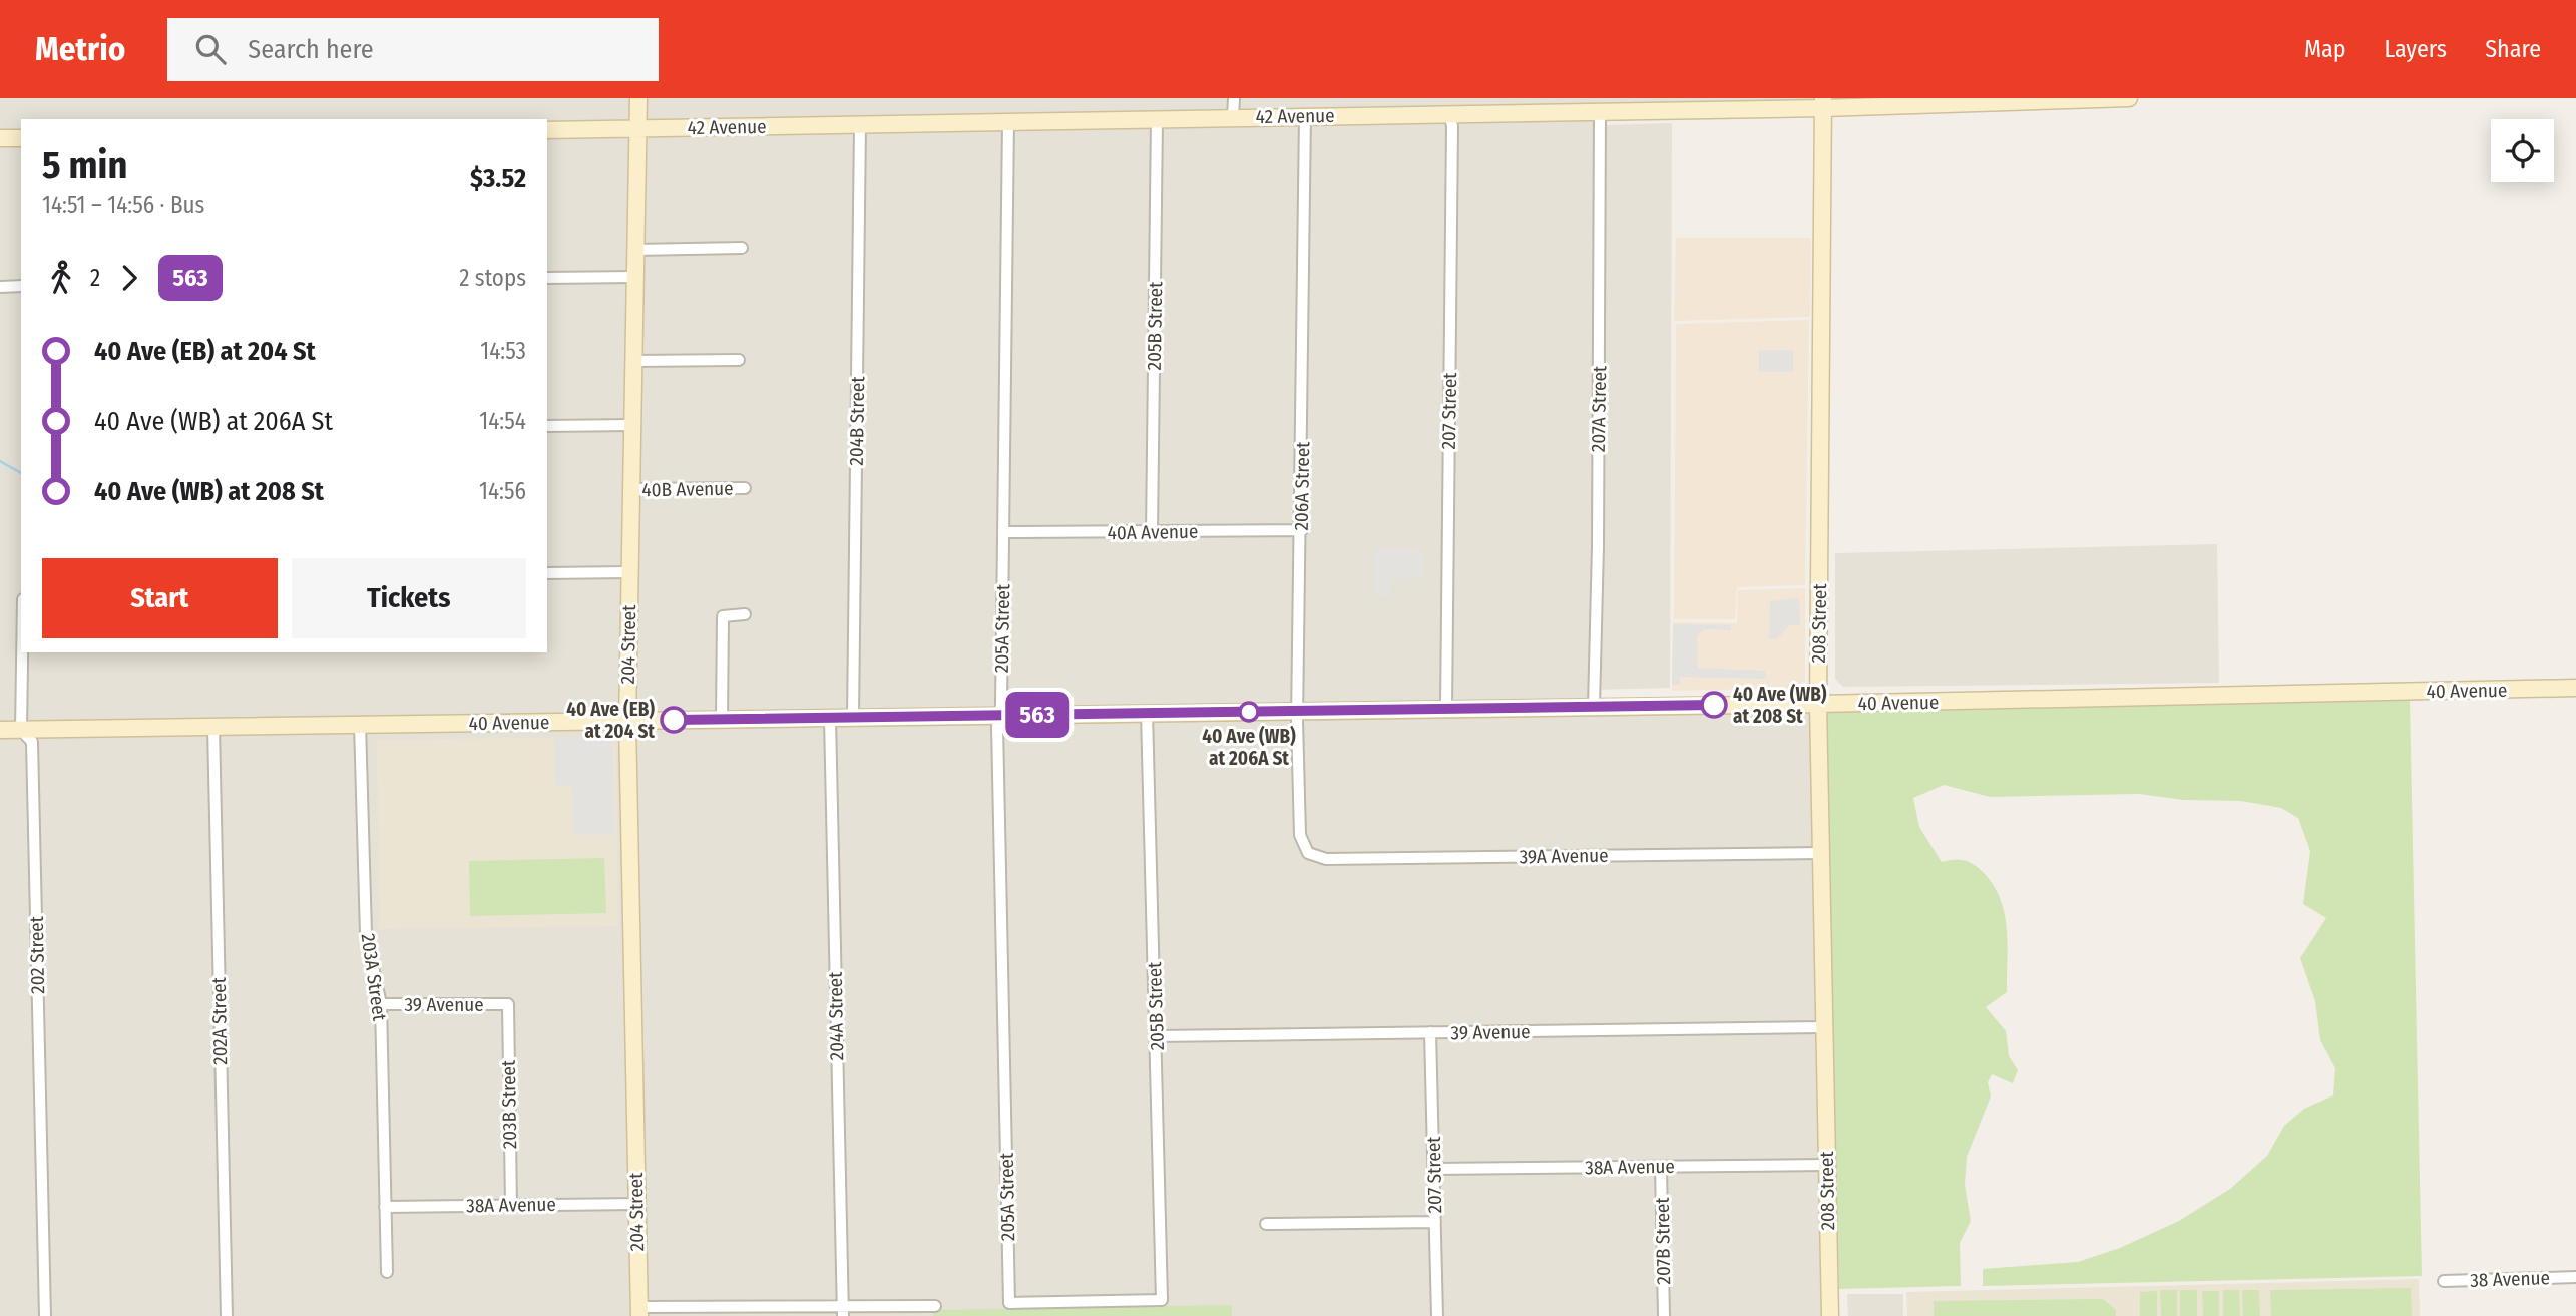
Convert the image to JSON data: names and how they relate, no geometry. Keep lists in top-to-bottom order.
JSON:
{
  "streets": {
    "main road": [
      "42 Avenue",
      "208 Street",
      "204 Street",
      "40 Avenue"
    ],
    "street": [
      "205B Street",
      "207A Street",
      "207 Street",
      "204B Street",
      "206A Street",
      "40B Avenue",
      "40A Avenue",
      "205A Street",
      "39A Avenue",
      "202 Street",
      "203A Street",
      "39 Avenue",
      "204A Street",
      "202A Street",
      "203B Street",
      "38A Avenue",
      "207B Street",
      "38 Avenue"
    ]
  },
  "crossings": [
    ["42 Avenue", "205B Street"],
    ["42 Avenue", "207A Street"],
    ["42 Avenue", "207 Street"],
    ["42 Avenue", "204B Street"],
    ["42 Avenue", "206A Street"],
    ["42 Avenue", "208 Street"],
    ["42 Avenue", "205A Street"],
    ["42 Avenue", "204 Street"],
    ["205B Street", "40A Avenue"],
    ["205B Street", "205A Street"],
    ["205B Street", "40 Avenue"],
    ["205B Street", "39 Avenue"],
    ["207A Street", "40 Avenue"],
    ["207 Street", "40 Avenue"],
    ["207 Street", "39 Avenue"],
    ["207 Street", "38A Avenue"],
    ["204B Street", "40 Avenue"],
    ["206A Street", "40A Avenue"],
    ["206A Street", "40 Avenue"],
    ["206A Street", "39A Avenue"],
    ["40B Avenue", "204 Street"],
    ["40A Avenue", "205A Street"],
    ["208 Street", "40 Avenue"],
    ["208 Street", "39A Avenue"],
    ["208 Street", "39 Avenue"],
    ["208 Street", "38A Avenue"],
    ["205A Street", "40 Avenue"],
    ["204 Street", "40 Avenue"],
    ["204 Street", "38A Avenue"],
    ["40 Avenue", "202 Street"],
    ["40 Avenue", "203A Street"],
    ["40 Avenue", "204A Street"],
    ["40 Avenue", "202A Street"],
    ["203A Street", "39 Avenue"],
    ["203A Street", "38A Avenue"],
    ["39 Avenue", "203B Street"],
    ["203B Street", "38A Avenue"],
    ["38A Avenue", "207B Street"]
  ],
  "places": ["40 Ave (WB) at 208 St", "40 Ave (WB) at 206A St", "40 Ave (EB) at 204 St"],
  "lines": ["bus line 563"],
  "page": {
    "header": "Metrio",
    "search": "Search here",
    "nav": ["Map", "Layers", "Share"],
    "on_map": "563",
    "heading": ["5 min", "14:51 – 14:56 · Bus", "$3.52"],
    "legs": ["2", "563", "2 stops"],
    "list": [
      {
        "name": "40 Ave (EB) at 204 St",
        "value": "14:53"
      },
      {
        "name": "40 Ave (WB) at 206A St",
        "value": "14:54"
      },
      {
        "name": "40 Ave (WB) at 208 St",
        "value": "14:56"
      }
    ],
    "buttons": ["Start", "Tickets"]
  }
}
